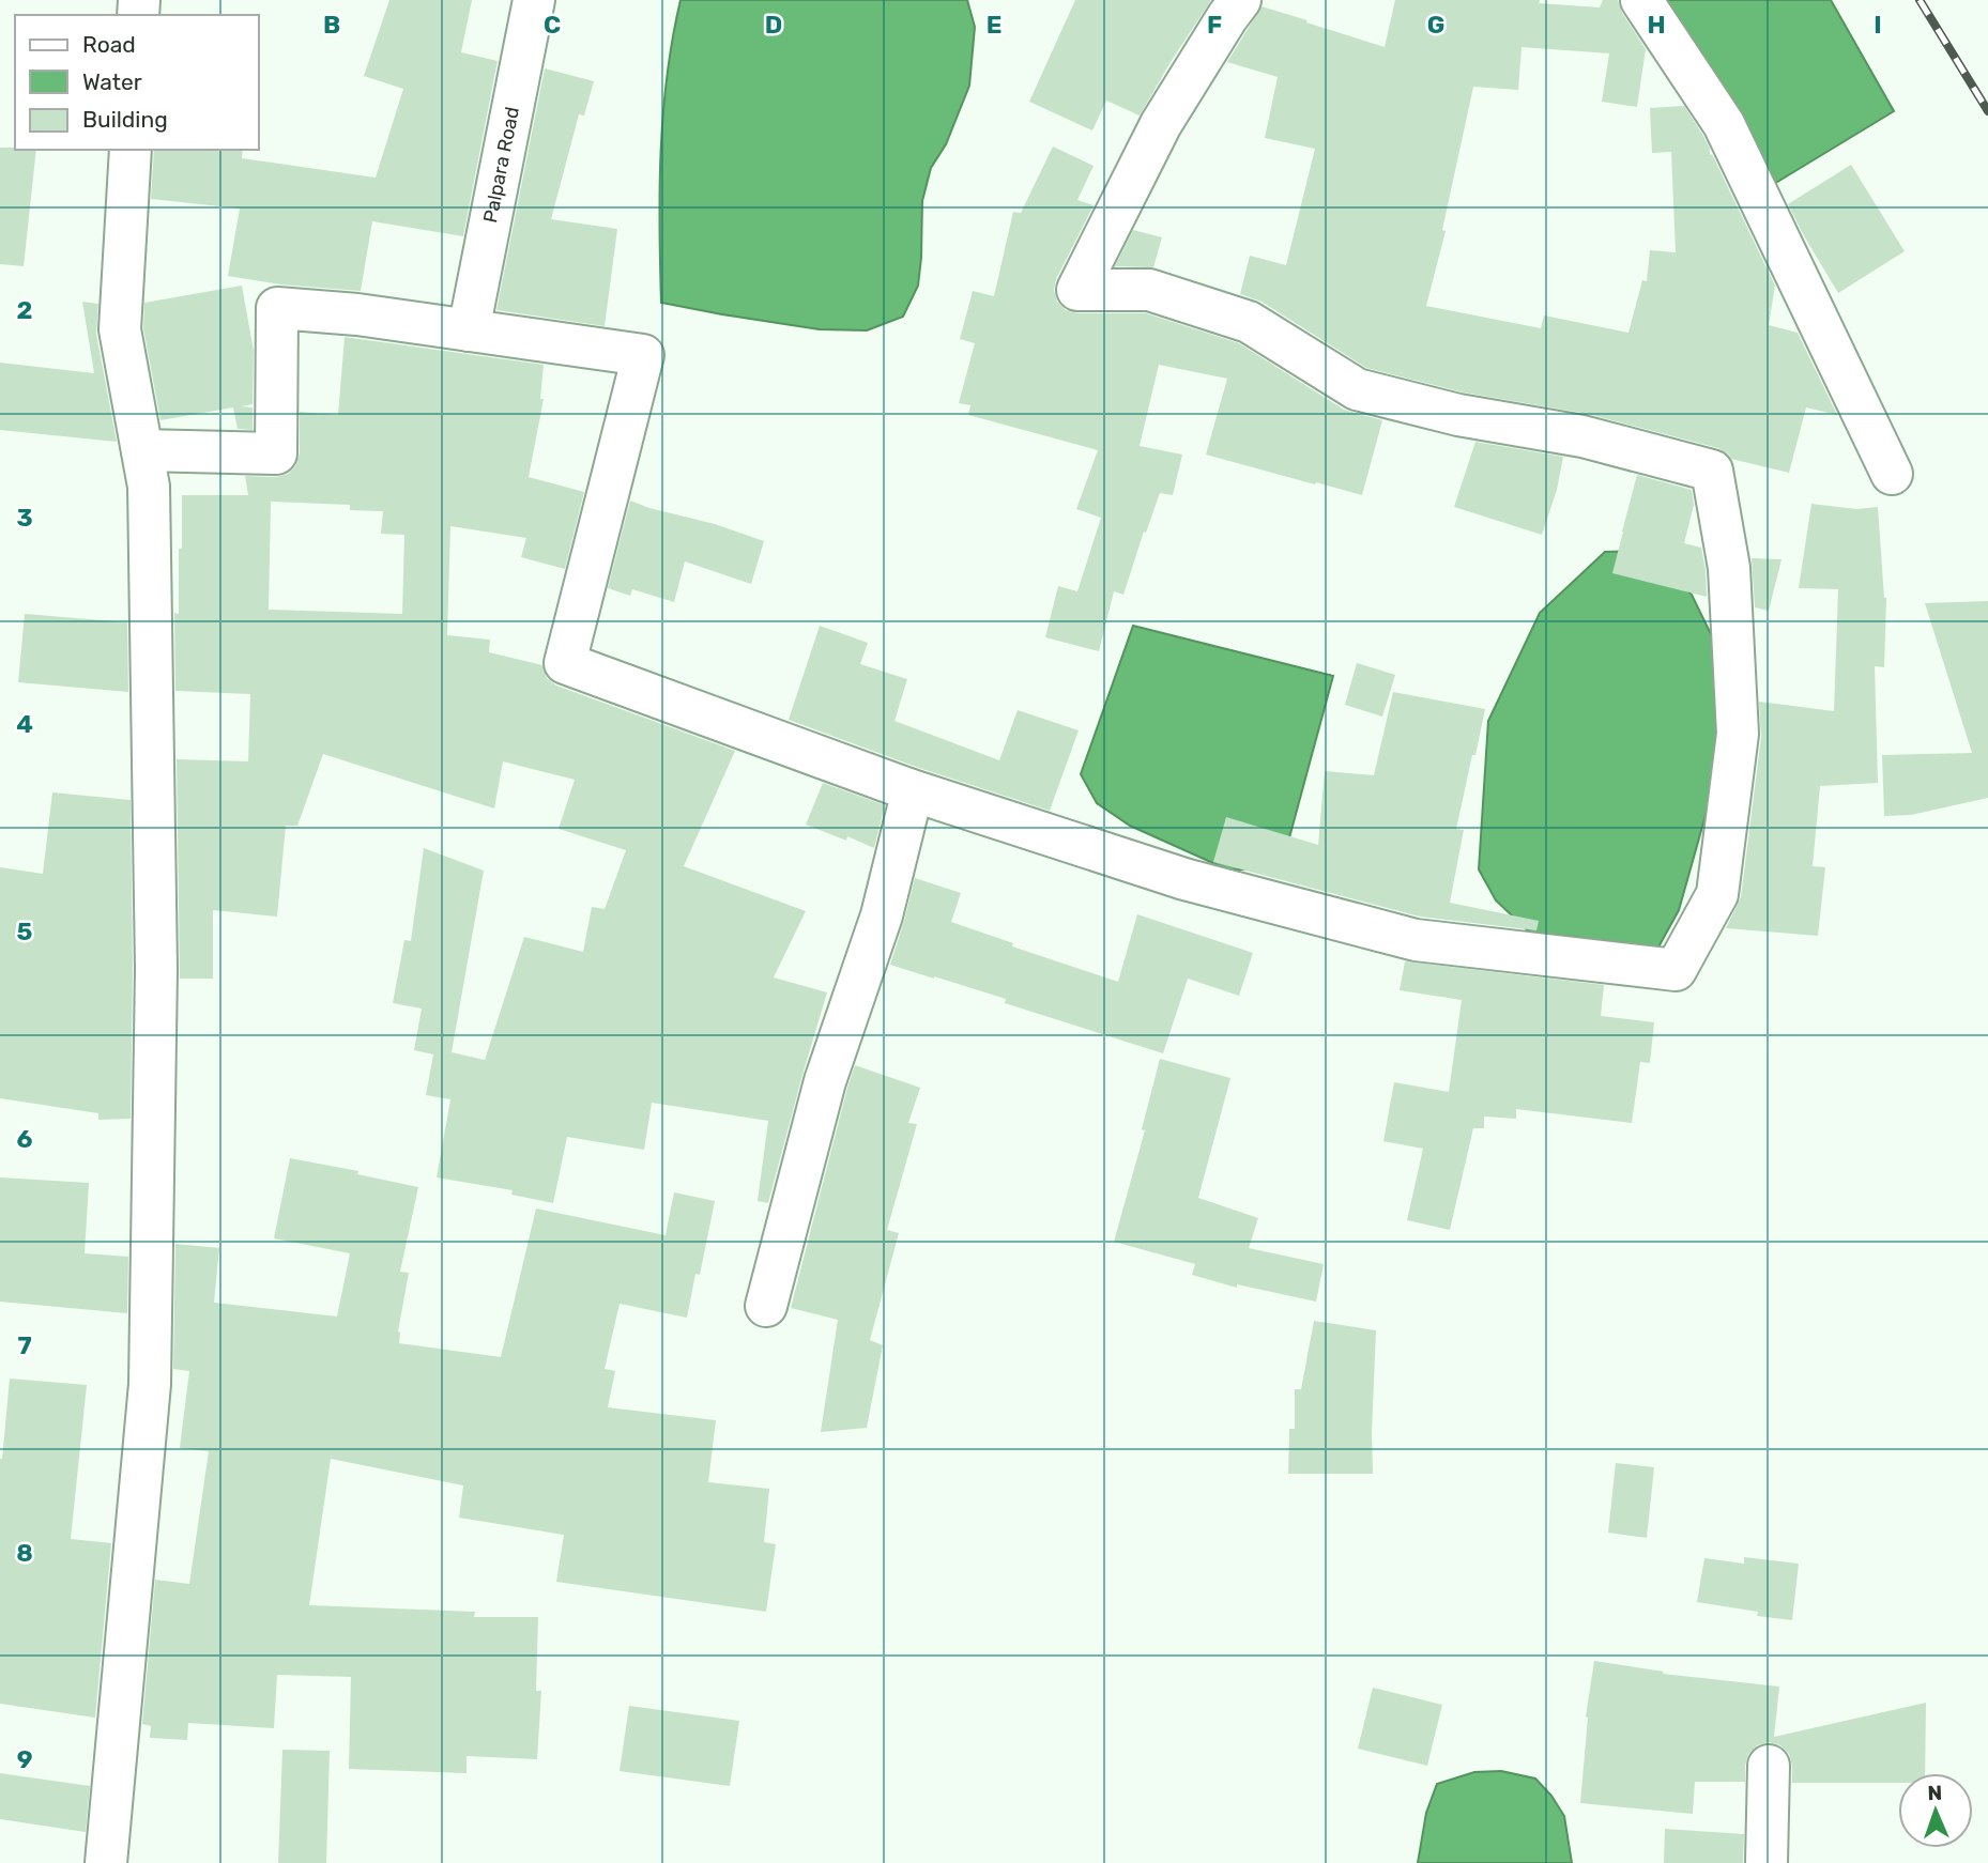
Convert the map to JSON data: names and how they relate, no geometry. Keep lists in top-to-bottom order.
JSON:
{
  "streets": {
    "street": ["Palpara Road"]
  },
  "legend": ["Road", "Water", "Building"],
  "north": "top",
  "grid": {
    "columns": [
      "B",
      "C",
      "D",
      "E",
      "F",
      "G",
      "H",
      "I"
    ],
    "rows": [
      "2",
      "3",
      "4",
      "5",
      "6",
      "7",
      "8",
      "9"
    ]
  }
}
